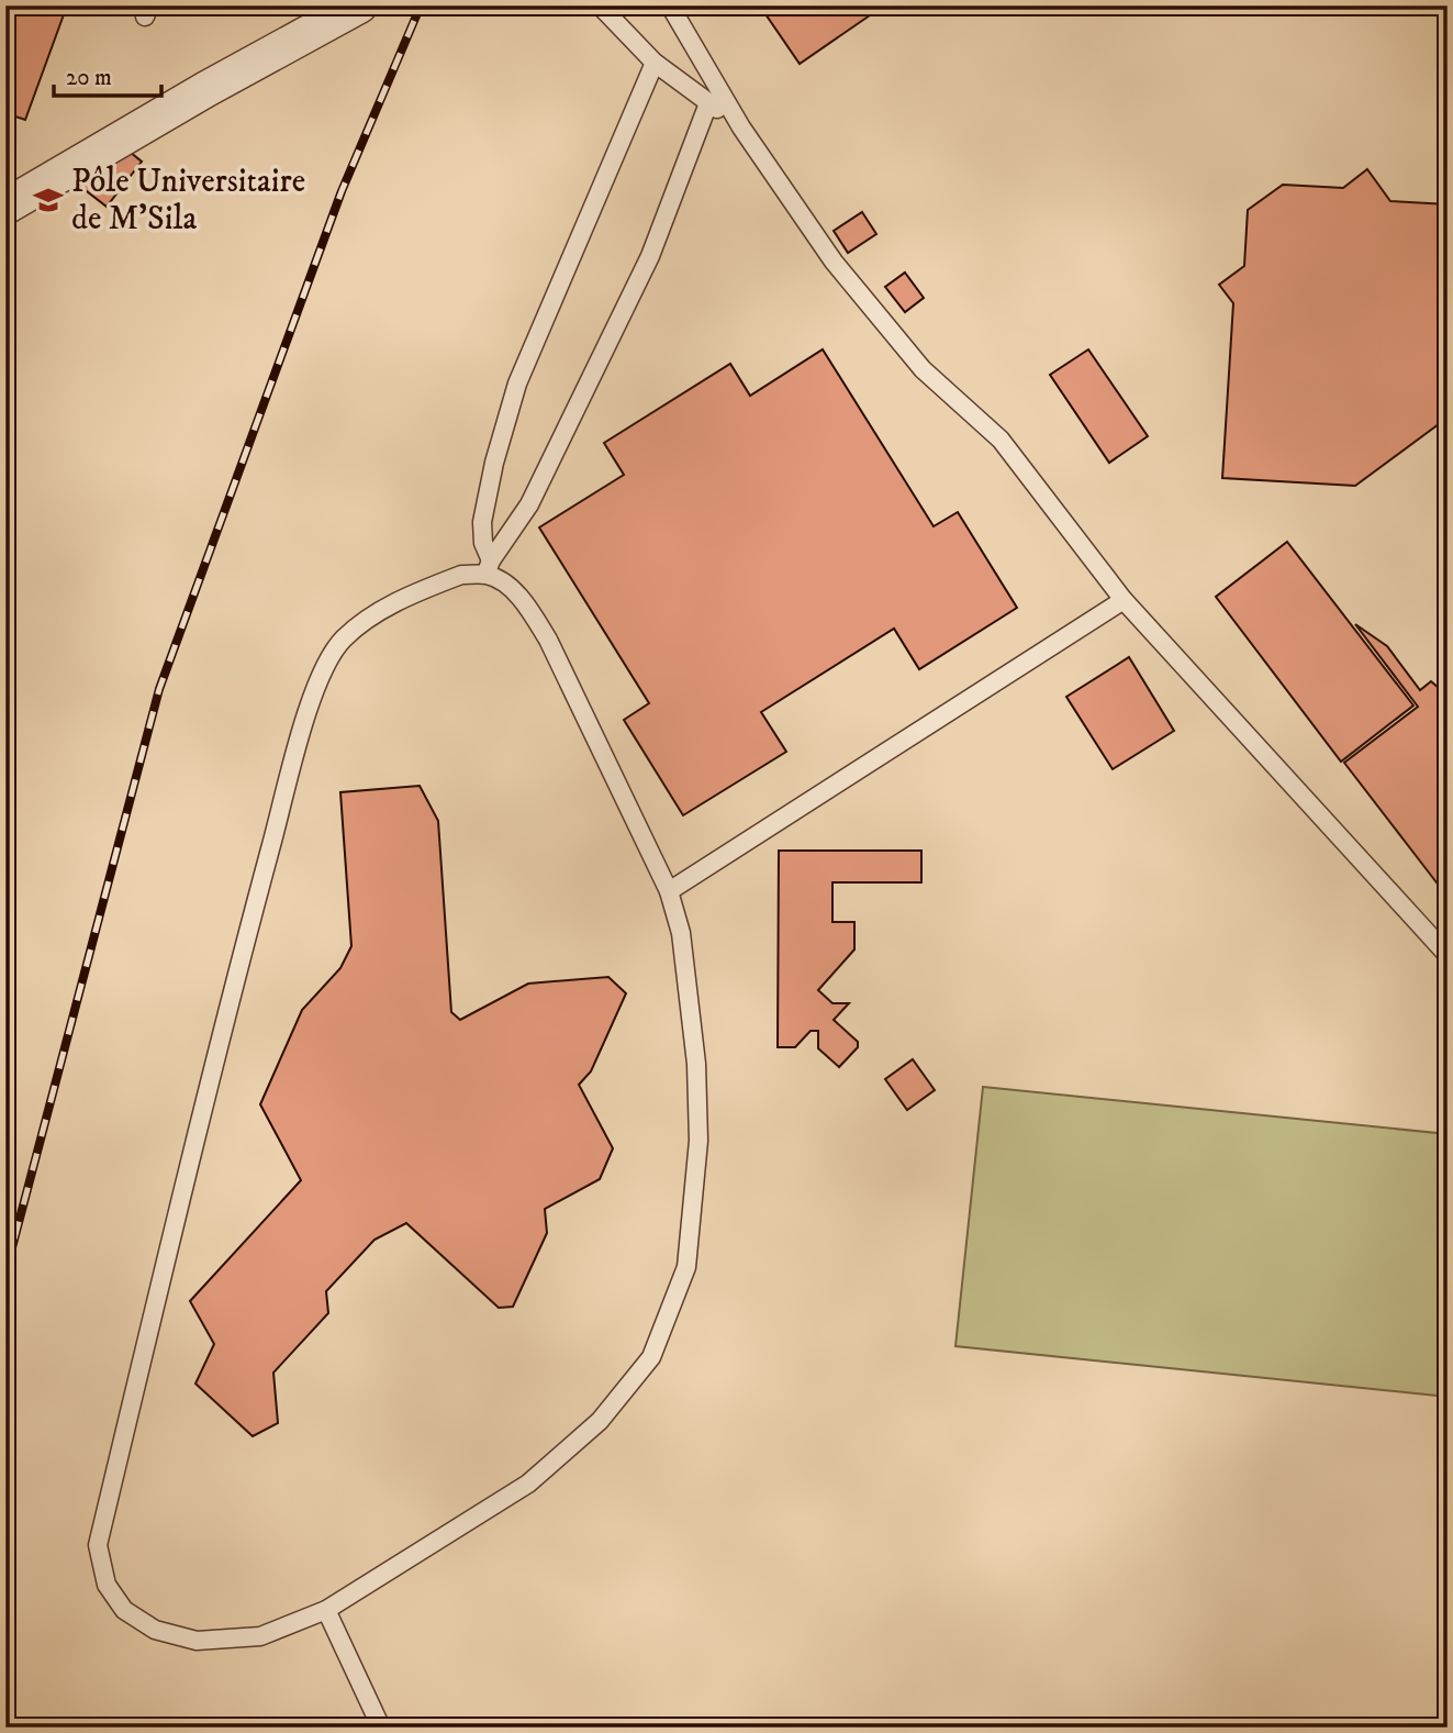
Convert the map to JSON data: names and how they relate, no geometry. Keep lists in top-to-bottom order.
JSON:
{
  "places": {
    "school or university": ["Pôle Universitaire de M'Sila"]
  },
  "scale_bar": "20 m"
}
